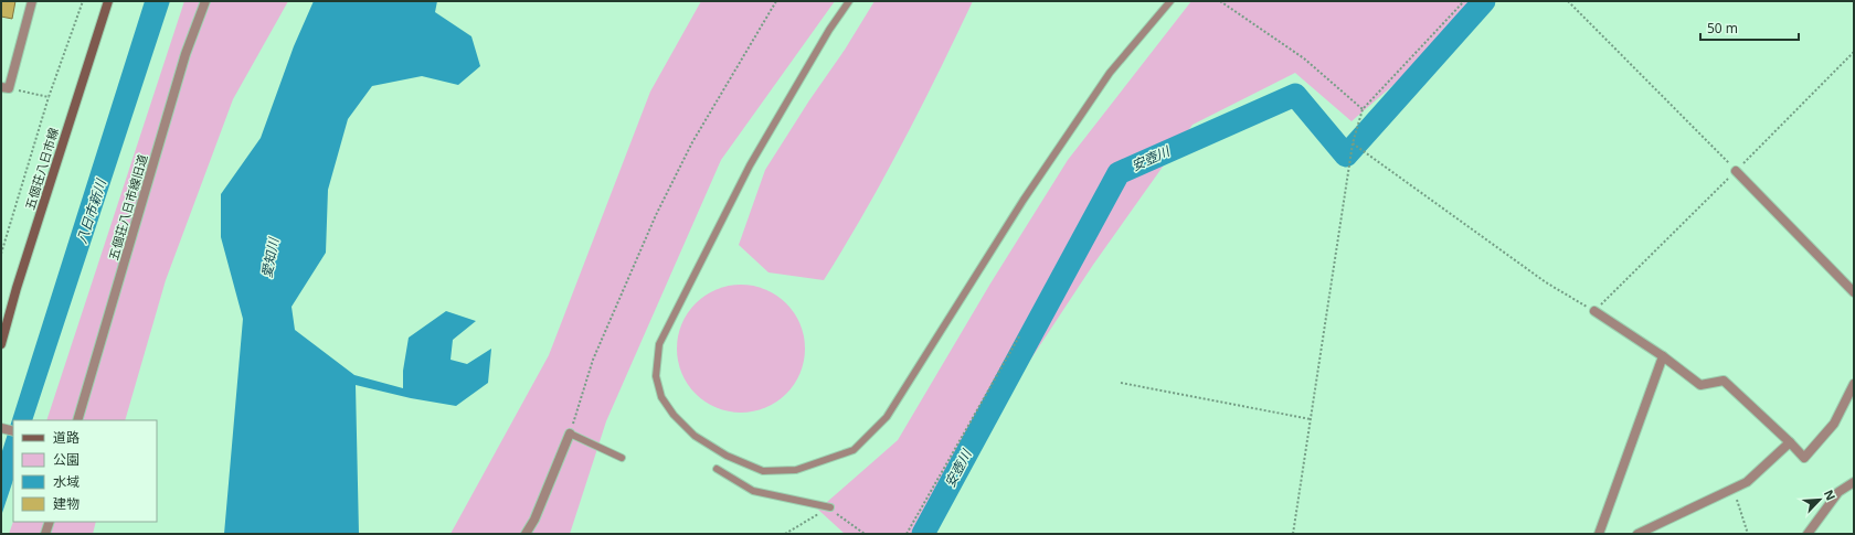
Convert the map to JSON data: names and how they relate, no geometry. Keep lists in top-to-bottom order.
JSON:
{
  "streets": {
    "main road": ["五個荘八日市線"],
    "street": ["五個荘八日市線旧道"]
  },
  "water": ["安壺川", "八日市新川", "愛知川"],
  "legend": [
    "道路",
    "公園",
    "水域",
    "建物"
  ],
  "scale_bar": "50 m",
  "north": "top right"
}
